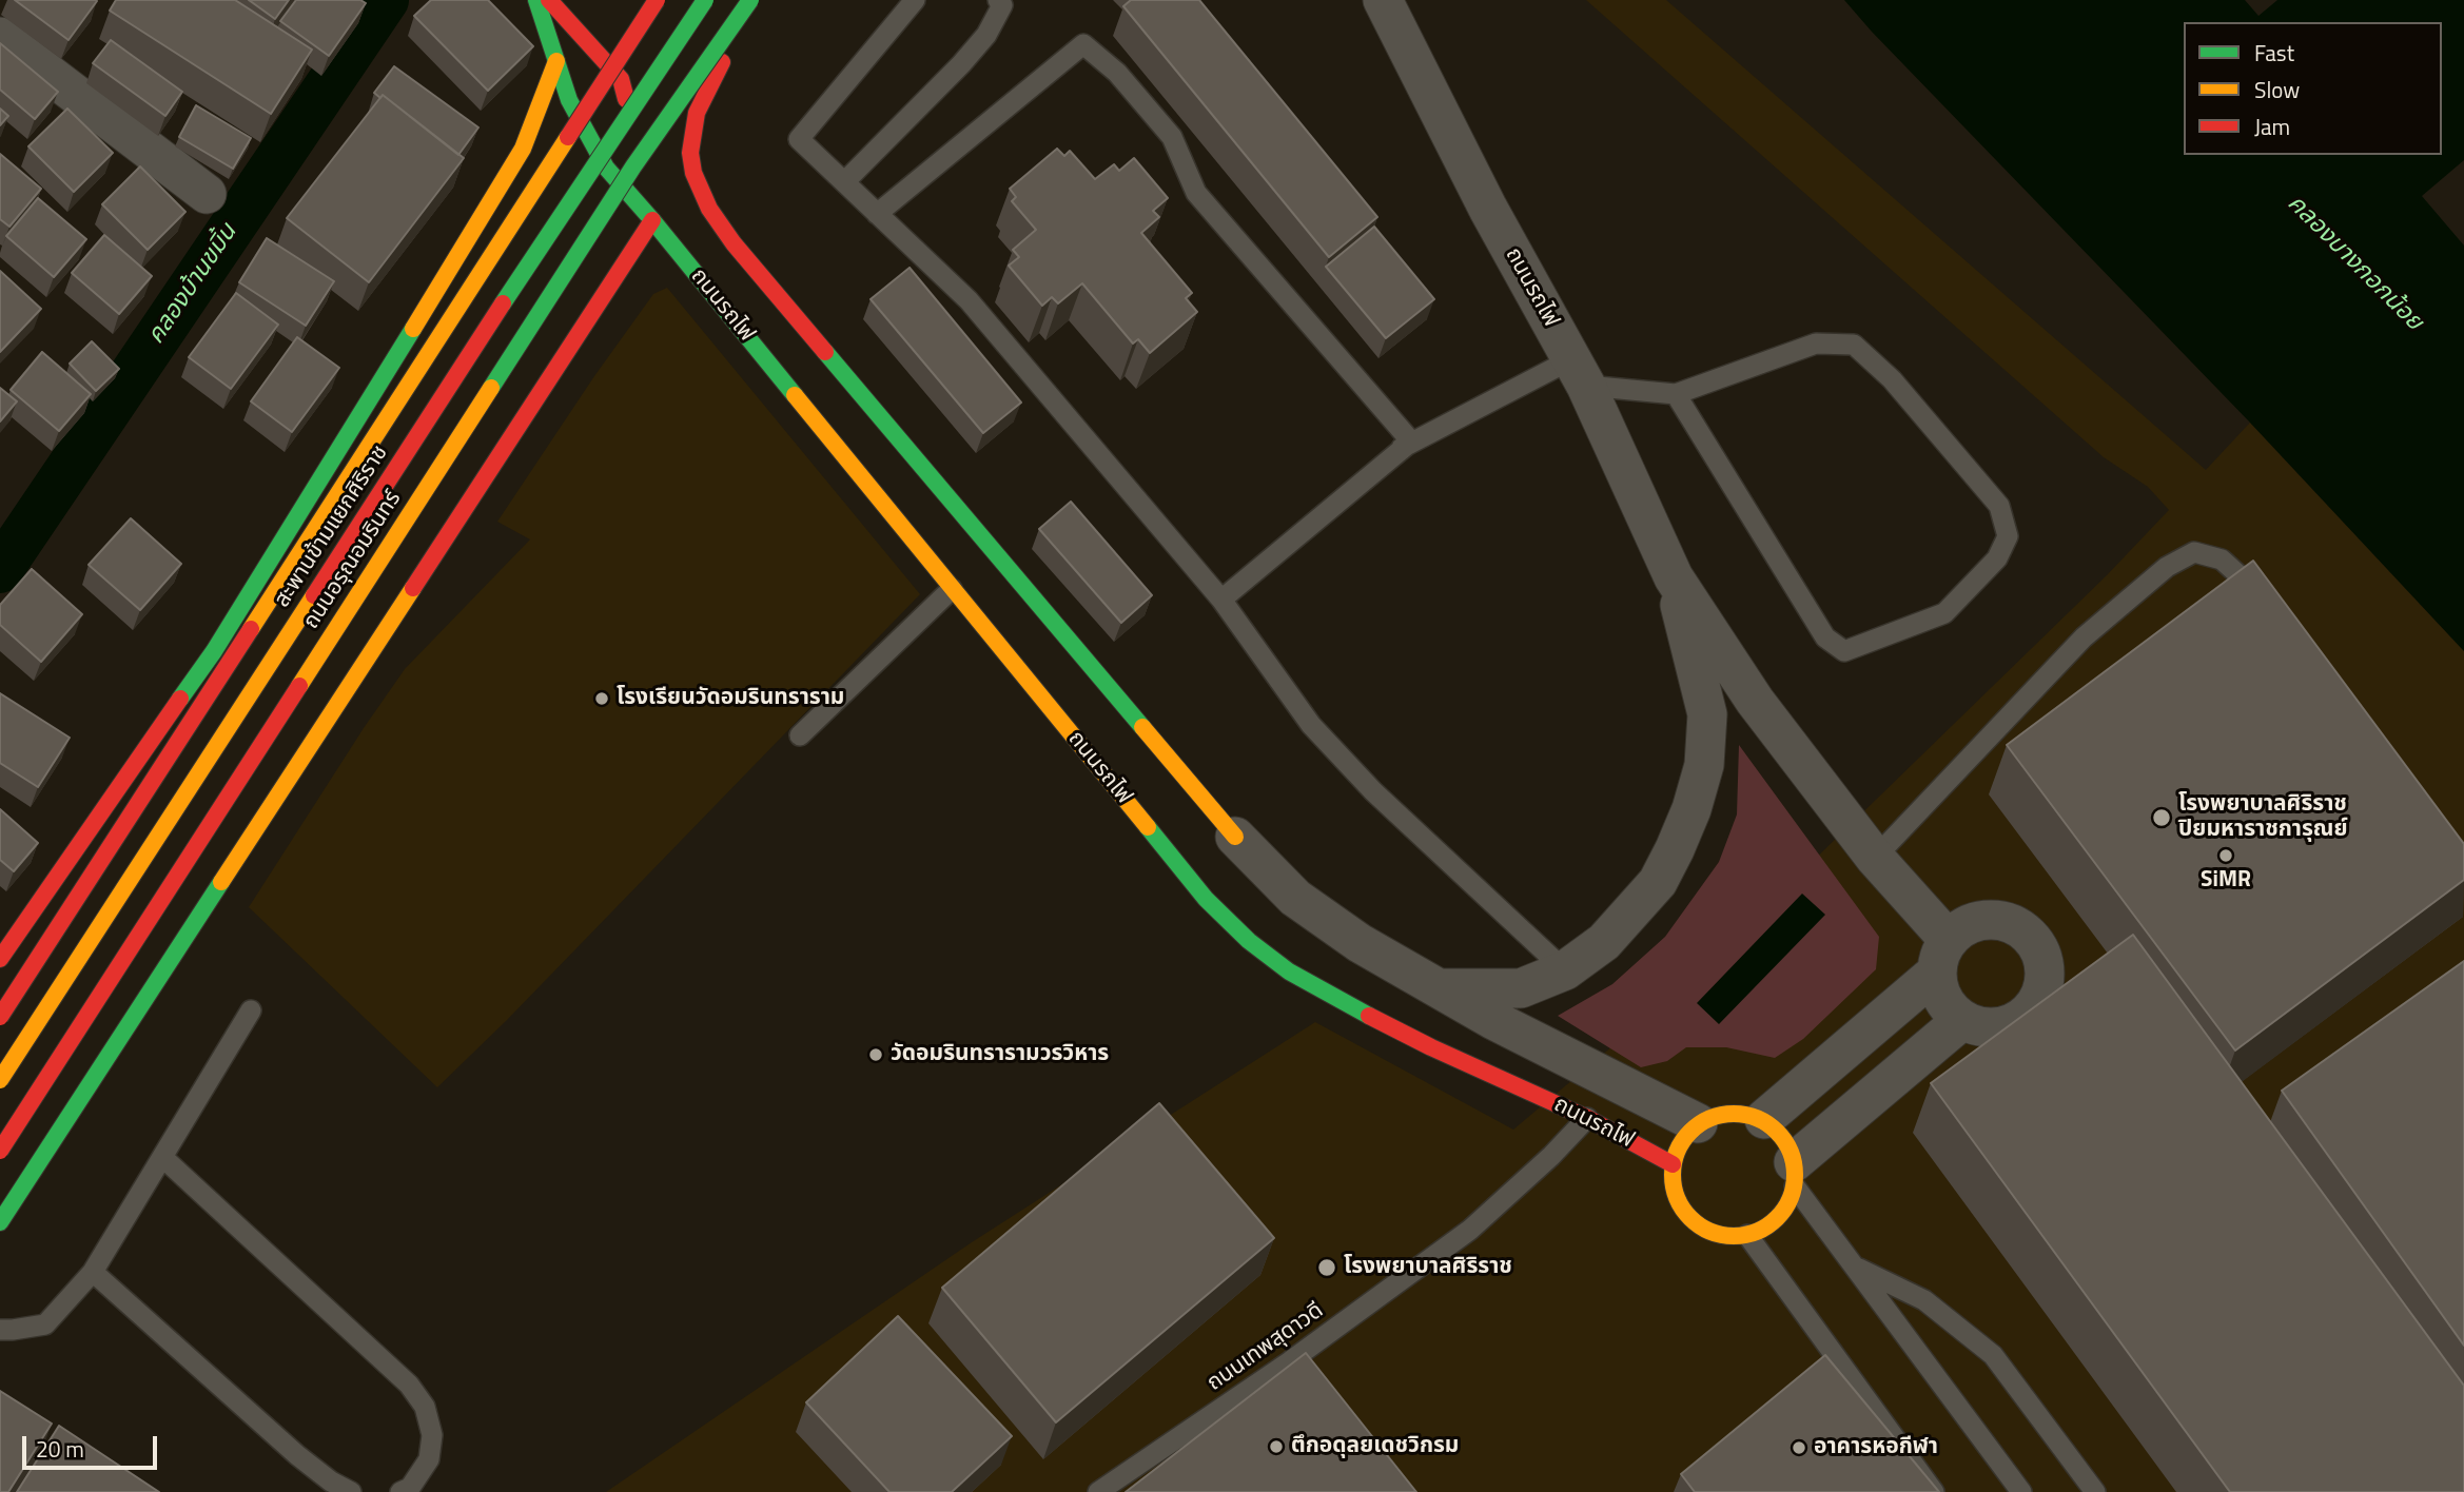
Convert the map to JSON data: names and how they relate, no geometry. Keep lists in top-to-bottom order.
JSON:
{
  "streets": {
    "main road": ["ถนนรถไฟ", "สะพานข้ามแยกศิริราช", "ถนนอรุณอมรินทร์"],
    "lane": ["ถนนเทพสุดาวดี"]
  },
  "crossings": [
    ["ถนนรถไฟ", "ถนนเทพสุดาวดี"]
  ],
  "water": ["คลองบางกอกน้อย", "คลองบ้านขมิ้น"],
  "places": [
    "โรงเรียนวัดอมรินทราราม",
    "โรงพยาบาลศิริราช ปิยมหาราชการุณย์",
    "SiMR",
    "วัดอมรินทรารามวรวิหาร",
    "โรงพยาบาลศิริราช",
    "ตึกอดุลยเดชวิกรม",
    "อาคารหอกีฬา"
  ],
  "legend": ["Fast", "Slow", "Jam"],
  "scale_bar": "20 m"
}
